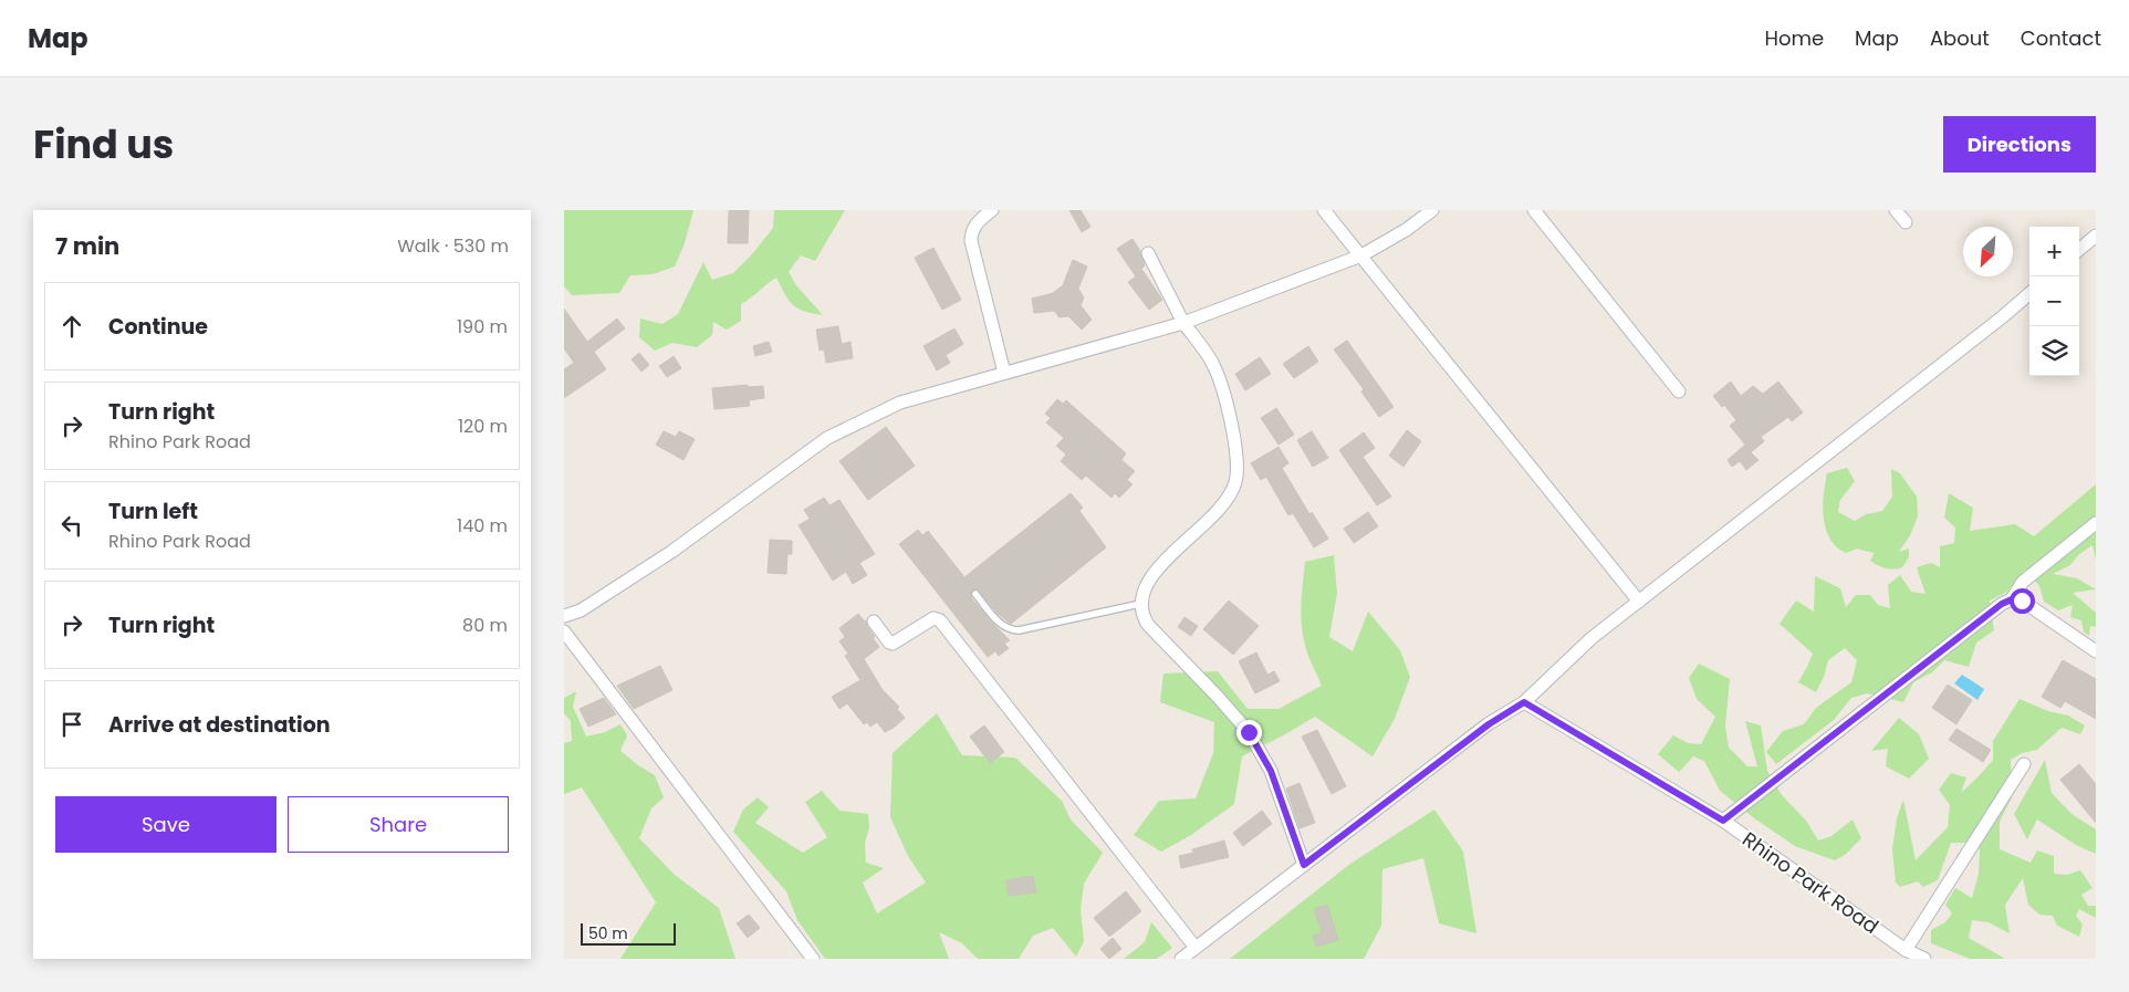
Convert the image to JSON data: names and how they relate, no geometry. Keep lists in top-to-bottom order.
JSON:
{
  "streets": {
    "street": ["Rhino Park Road"]
  },
  "scale_bar": "50 m",
  "north": "bottom left",
  "page": {
    "header": "Map",
    "nav": [
      "Home",
      "Map",
      "About",
      "Contact"
    ],
    "title": "Find us",
    "buttons": [
      "Directions",
      ["Save", "Share"]
    ],
    "heading": ["7 min", "Walk · 530 m"],
    "map_buttons": ["+", "−"],
    "list": [
      ["Continue", "190 m"],
      ["Turn right", "Rhino Park Road", "120 m"],
      ["Turn left", "Rhino Park Road", "140 m"],
      ["Turn right", "80 m"],
      "Arrive at destination"
    ],
    "scale": "50 m"
  }
}
